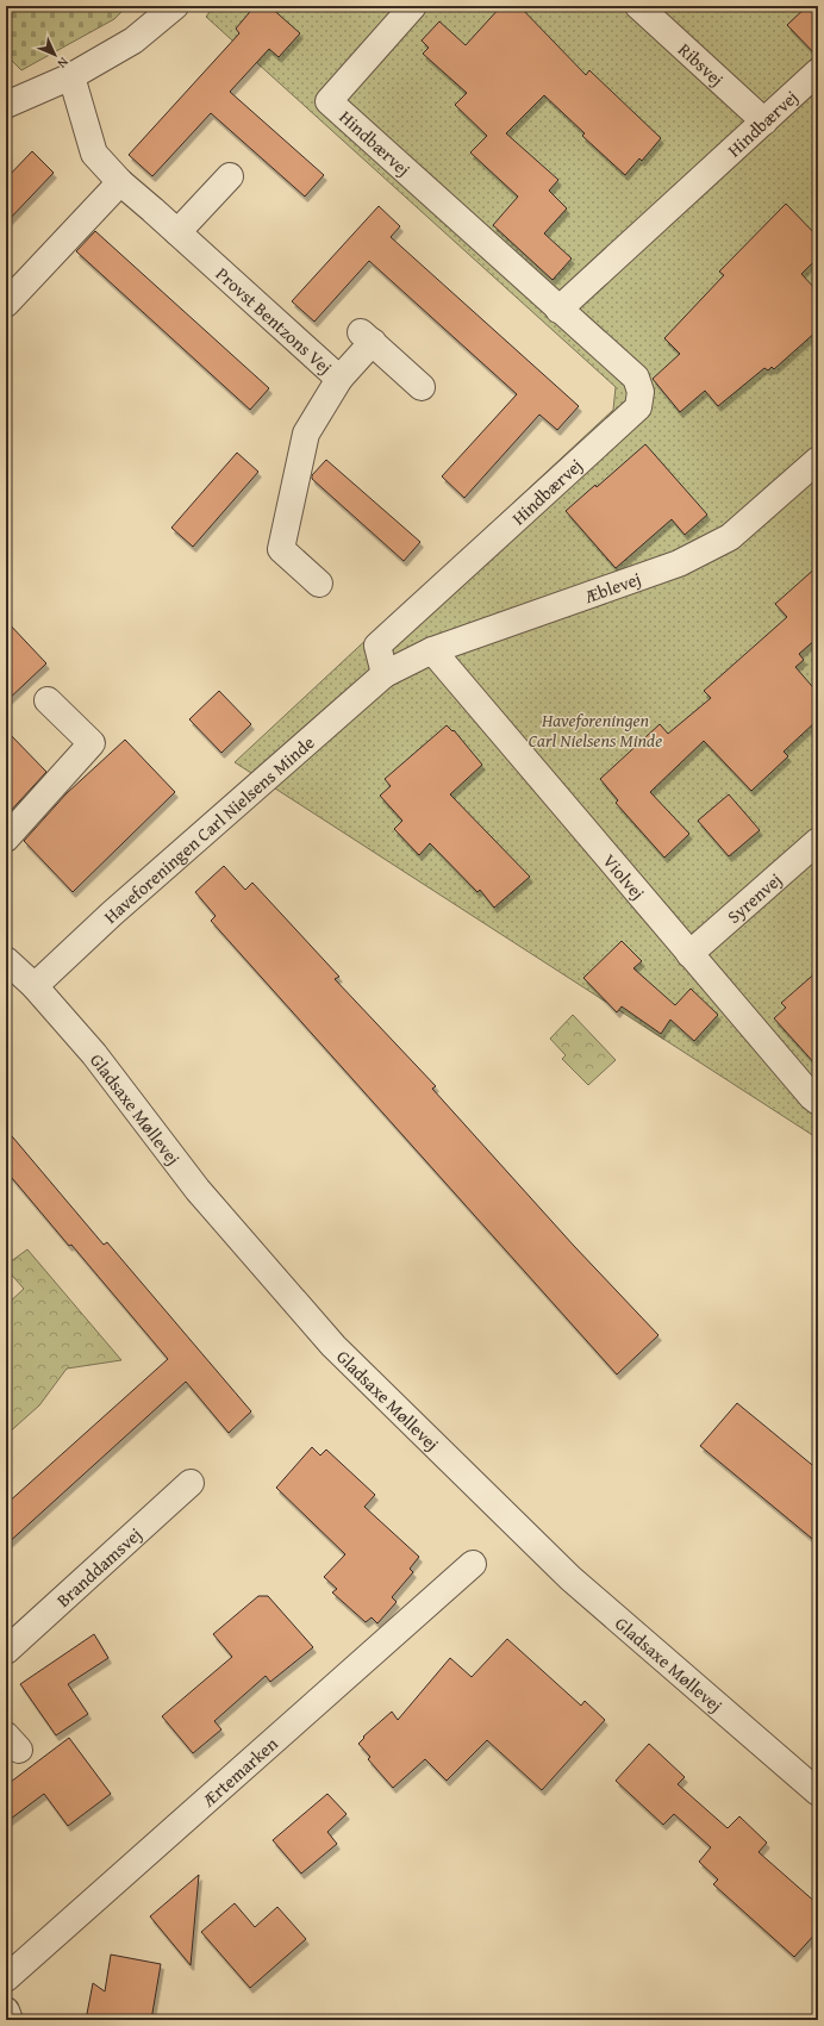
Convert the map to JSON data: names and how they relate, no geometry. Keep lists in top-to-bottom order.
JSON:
{
  "streets": {
    "street": [
      "Ribsvej",
      "Hindbærvej",
      "Provst Bentzons Vej",
      "Æblevej",
      "Haveforeningen Carl Nielsens Minde",
      "Violvej",
      "Syrenvej",
      "Gladsaxe Møllevej",
      "Branddamsvej",
      "Ærtemarken"
    ]
  },
  "crossings": [
    ["Ribsvej", "Hindbærvej"],
    ["Hindbærvej", "Æblevej"],
    ["Hindbærvej", "Haveforeningen Carl Nielsens Minde"],
    ["Æblevej", "Haveforeningen Carl Nielsens Minde"],
    ["Æblevej", "Violvej"],
    ["Haveforeningen Carl Nielsens Minde", "Gladsaxe Møllevej"],
    ["Violvej", "Syrenvej"]
  ],
  "parks": ["Haveforeningen Carl Nielsens Minde"],
  "north": "bottom right"
}
